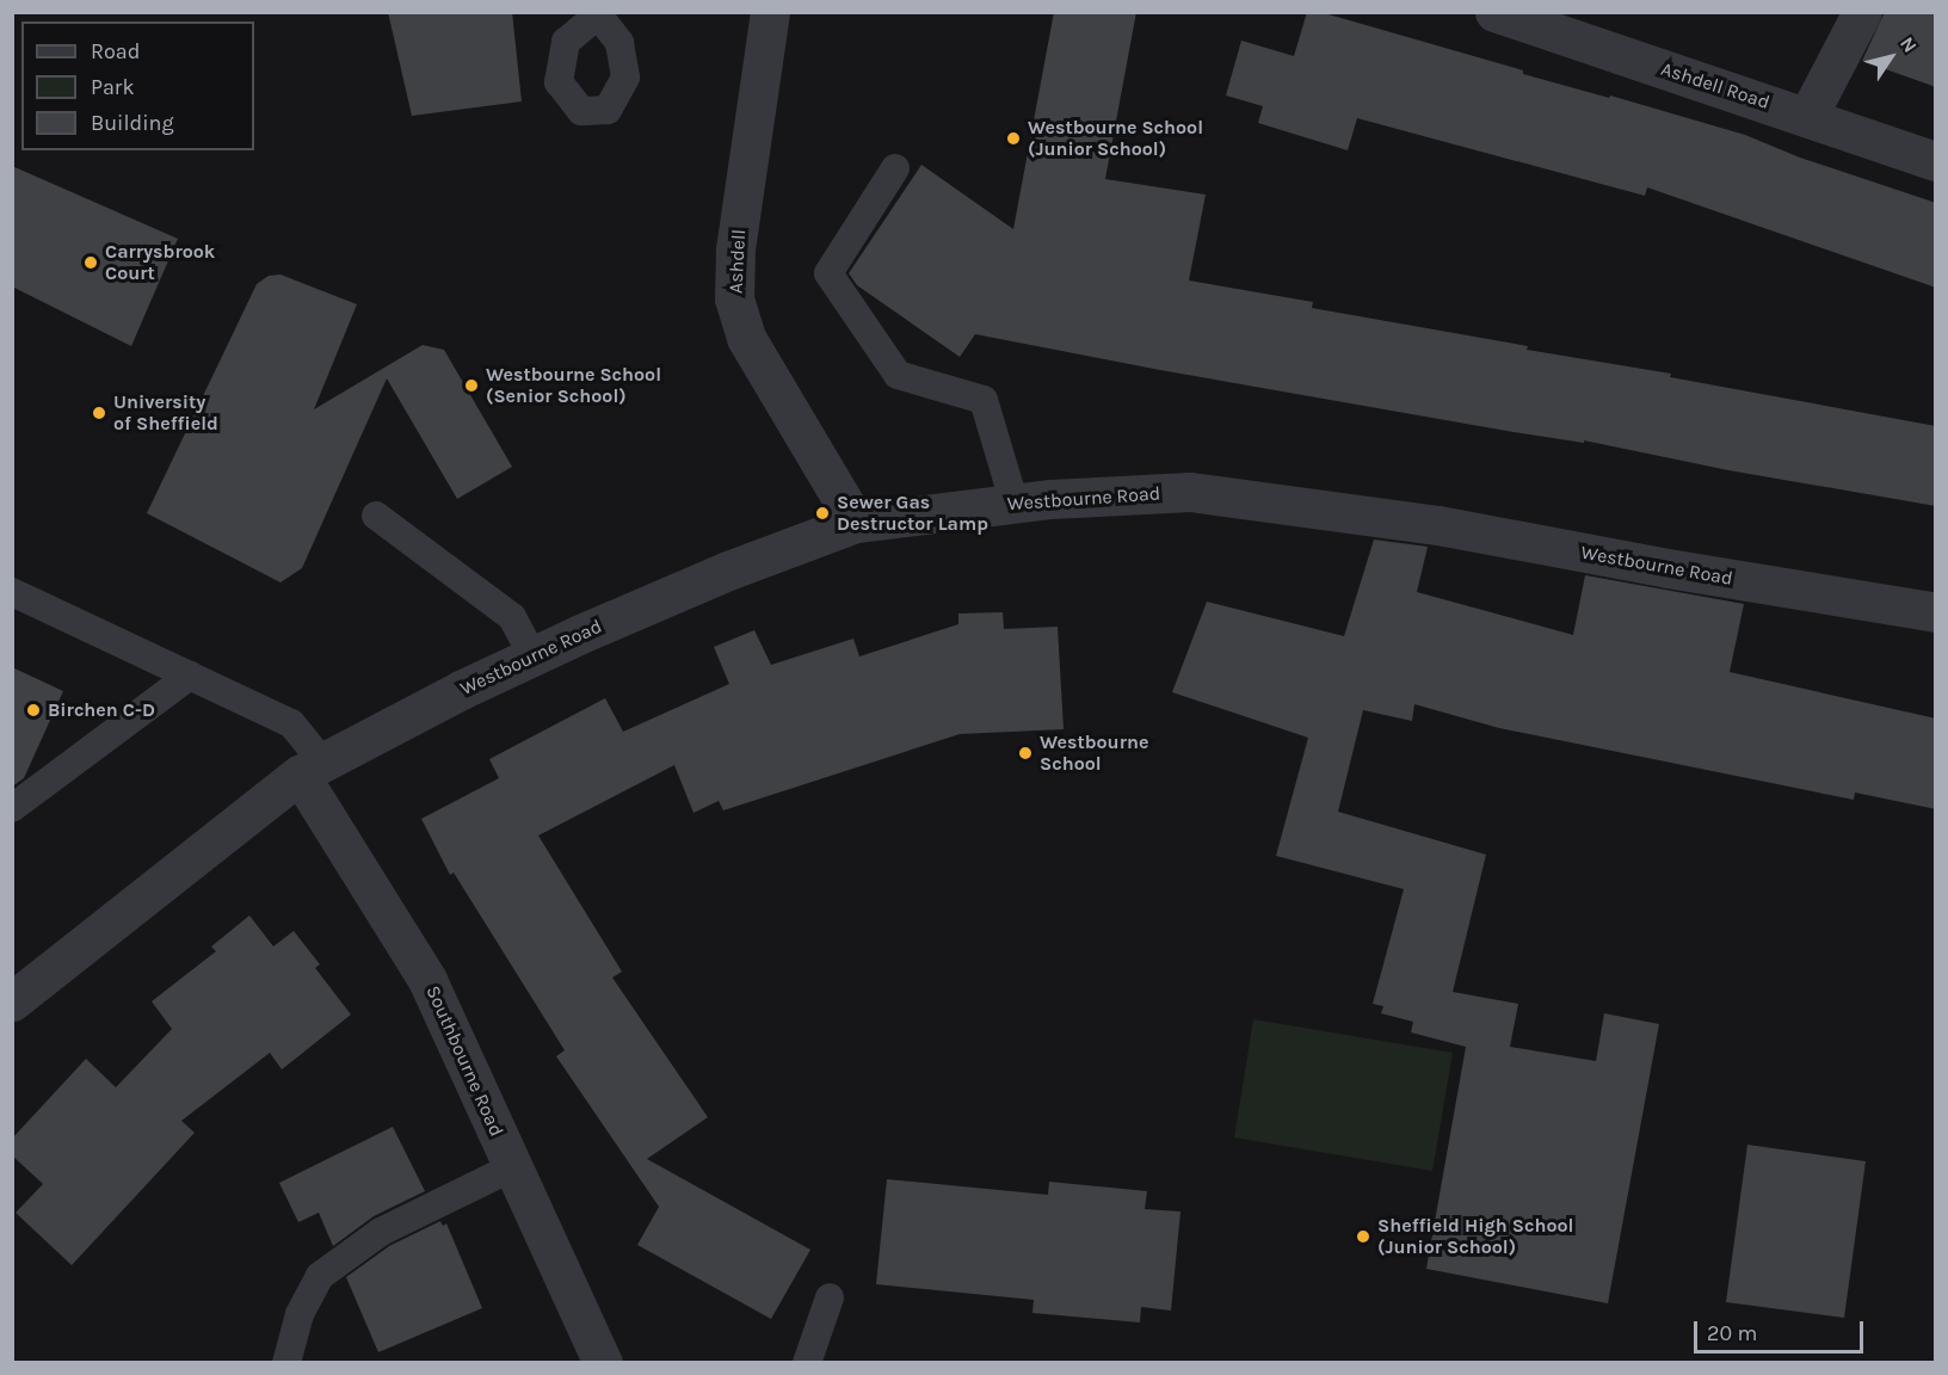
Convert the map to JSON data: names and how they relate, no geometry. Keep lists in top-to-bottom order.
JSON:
{
  "streets": {
    "street": [
      "Ashdell Road",
      "Ashdell",
      "Westbourne Road",
      "Southbourne Road"
    ]
  },
  "crossings": [
    ["Ashdell", "Westbourne Road"],
    ["Westbourne Road", "Southbourne Road"]
  ],
  "places": [
    "Westbourne School (Junior School)",
    "Carrysbrook Court",
    "Westbourne School (Senior School)",
    "University of Sheffield",
    "Sewer Gas Destructor Lamp",
    "Birchen C-D",
    "Westbourne School",
    "Sheffield High School (Junior School)"
  ],
  "legend": ["Road", "Park", "Building"],
  "scale_bar": "20 m",
  "north": "top right"
}
